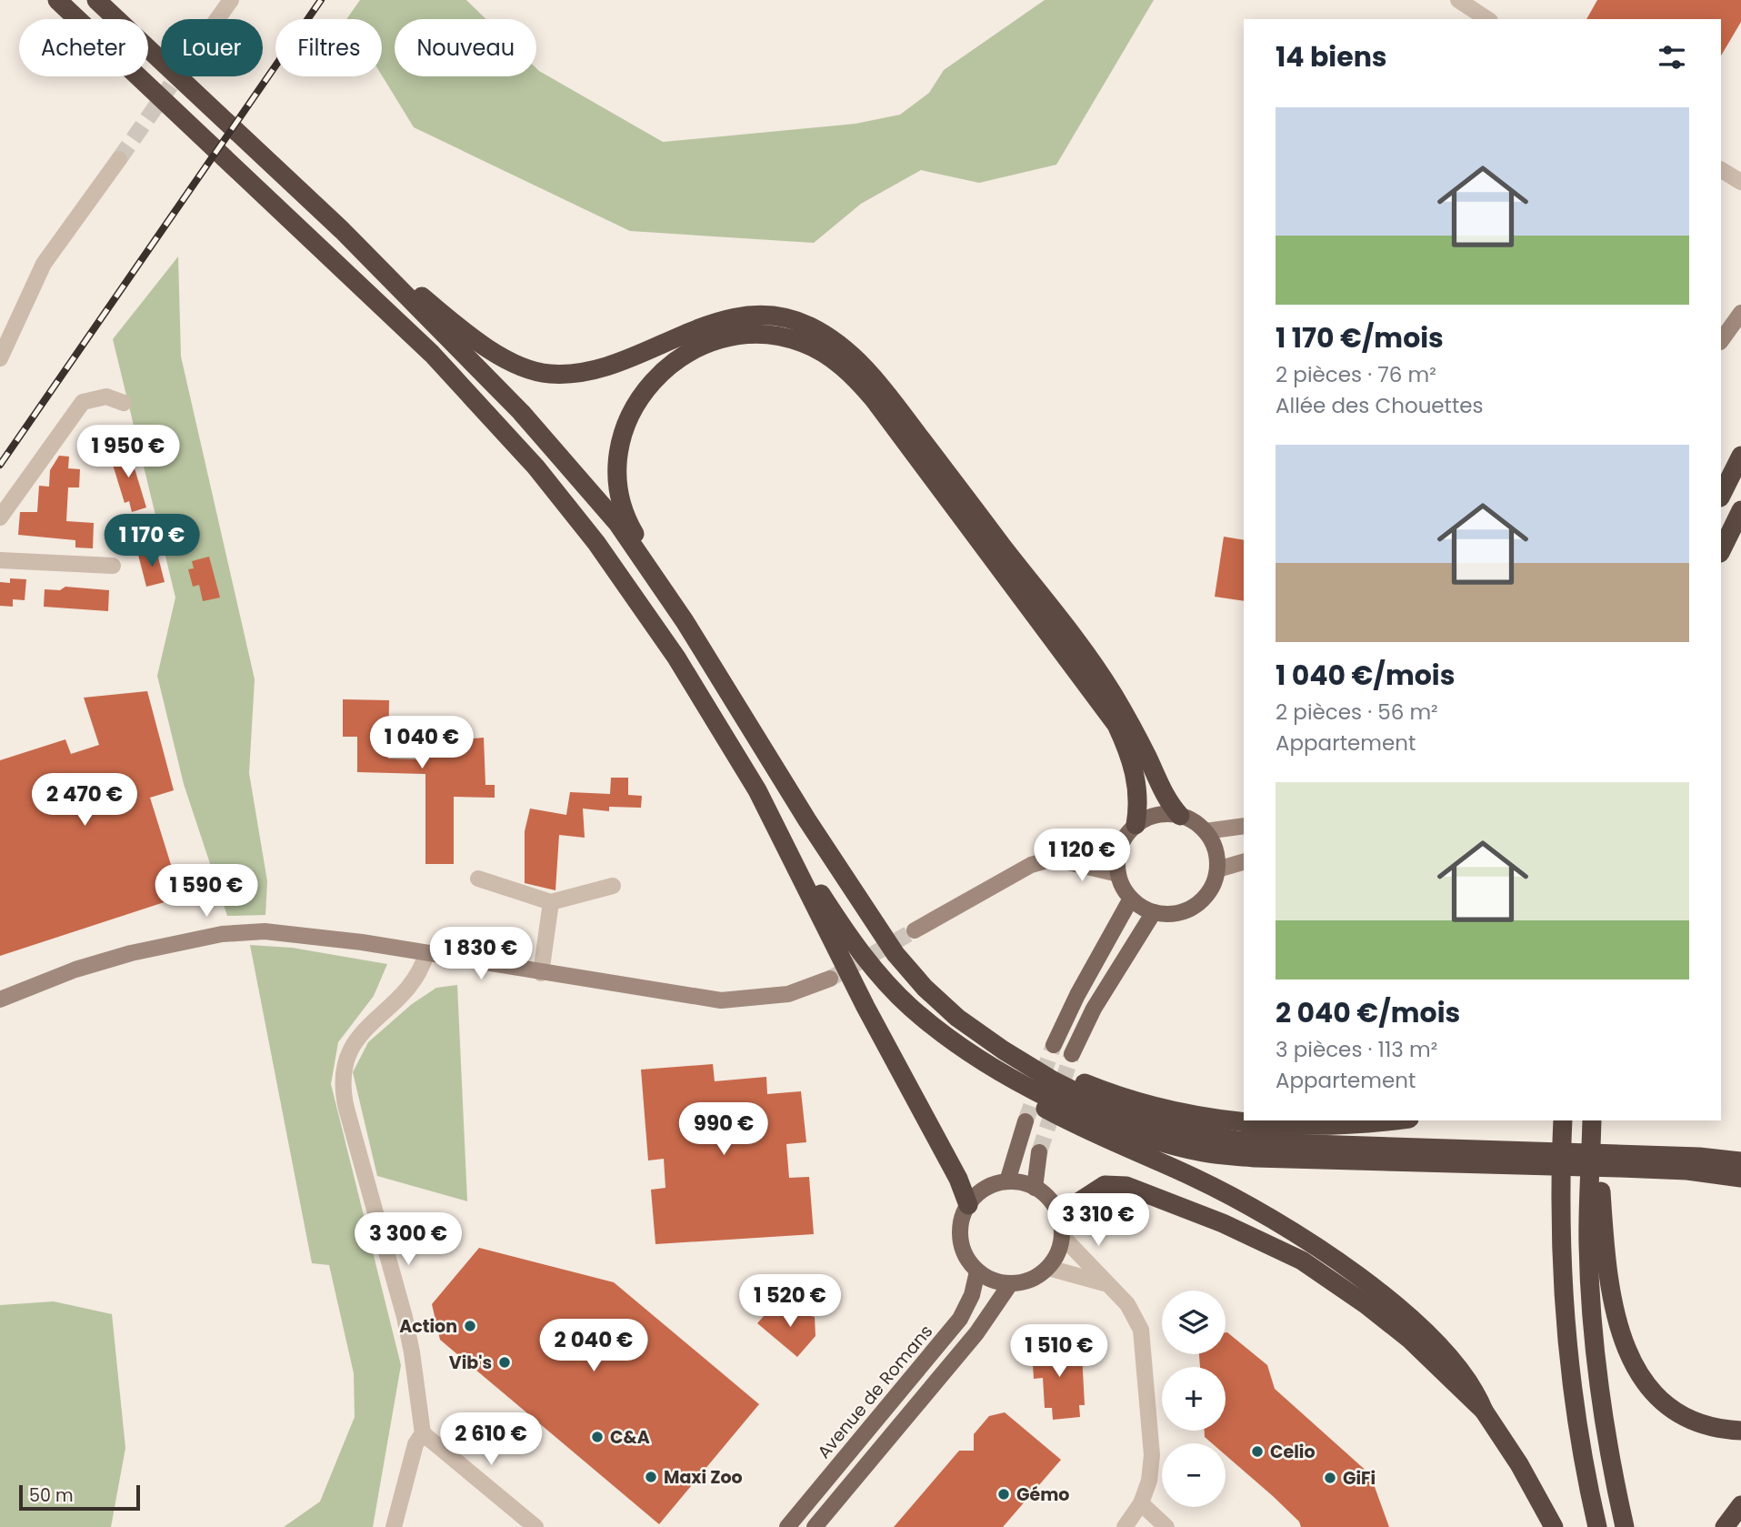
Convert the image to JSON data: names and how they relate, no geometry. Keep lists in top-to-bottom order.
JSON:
{
  "streets": {
    "main road": ["Avenue de Romans"]
  },
  "places": [
    "Action",
    "Vib's",
    "C&A",
    "Celio",
    "Maxi Zoo",
    "GiFi",
    "Gémo"
  ],
  "scale_bar": "50 m",
  "page": {
    "chip": [
      "Acheter",
      "Louer",
      "Filtres",
      "Nouveau"
    ],
    "heading": "14 biens",
    "list": [
      {
        "name": "1 170 €/mois",
        "note": "2 pièces · 76 m² · Allée des Chouettes"
      },
      {
        "name": "1 040 €/mois",
        "note": "2 pièces · 56 m² · Appartement"
      },
      {
        "name": "2 040 €/mois",
        "note": "3 pièces · 113 m² · Appartement"
      }
    ],
    "price": [
      "1 950 €",
      "1 170 €",
      "1 040 €",
      "2 470 €",
      "1 120 €",
      "1 590 €",
      "1 830 €",
      "990 €",
      "3 310 €",
      "3 300 €",
      "1 520 €",
      "2 040 €",
      "1 510 €",
      "2 610 €"
    ],
    "map_buttons": ["+", "−"],
    "scale": "50 m"
  }
}
